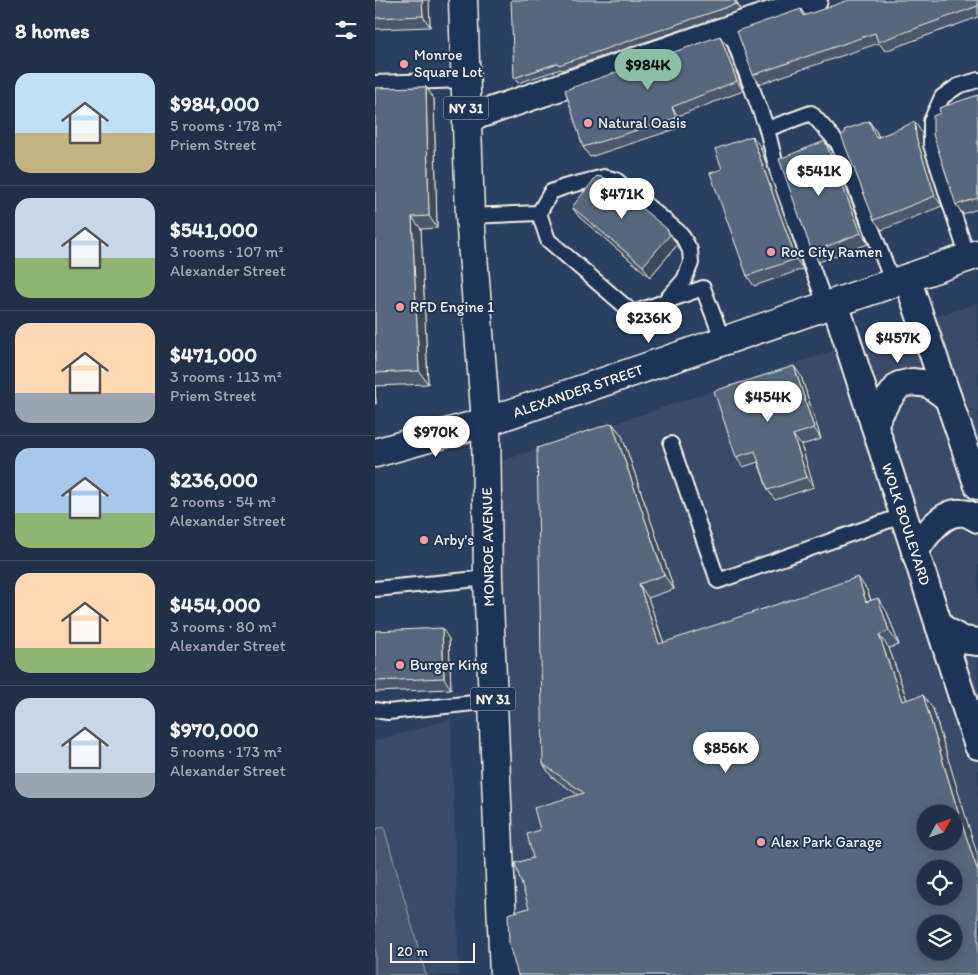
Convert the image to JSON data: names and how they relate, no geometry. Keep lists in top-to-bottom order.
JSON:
{
  "streets": {
    "main road": ["NY 31", "ALEXANDER STREET", "MONROE AVENUE"],
    "street": ["WOLK BOULEVARD"]
  },
  "crossings": [
    ["ALEXANDER STREET", "WOLK BOULEVARD"],
    ["ALEXANDER STREET", "MONROE AVENUE"]
  ],
  "places": [
    "Monroe Square Lot",
    "Natural Oasis",
    "Roc City Ramen",
    "RFD Engine 1",
    "Arby's",
    "Burger King",
    "Alex Park Garage"
  ],
  "scale_bar": "20 m",
  "north": "top right",
  "page": {
    "heading": "8 homes",
    "price": [
      "$984K",
      "$541K",
      "$471K",
      "$236K",
      "$457K",
      "$454K",
      "$970K",
      "$856K"
    ],
    "list": [
      {
        "name": "$984,000",
        "note": "5 rooms · 178 m² · Priem Street"
      },
      {
        "name": "$541,000",
        "note": "3 rooms · 107 m² · Alexander Street"
      },
      {
        "name": "$471,000",
        "note": "3 rooms · 113 m² · Priem Street"
      },
      {
        "name": "$236,000",
        "note": "2 rooms · 54 m² · Alexander Street"
      },
      {
        "name": "$454,000",
        "note": "3 rooms · 80 m² · Alexander Street"
      },
      {
        "name": "$970,000",
        "note": "5 rooms · 173 m² · Alexander Street"
      }
    ],
    "scale": "20 m"
  }
}
